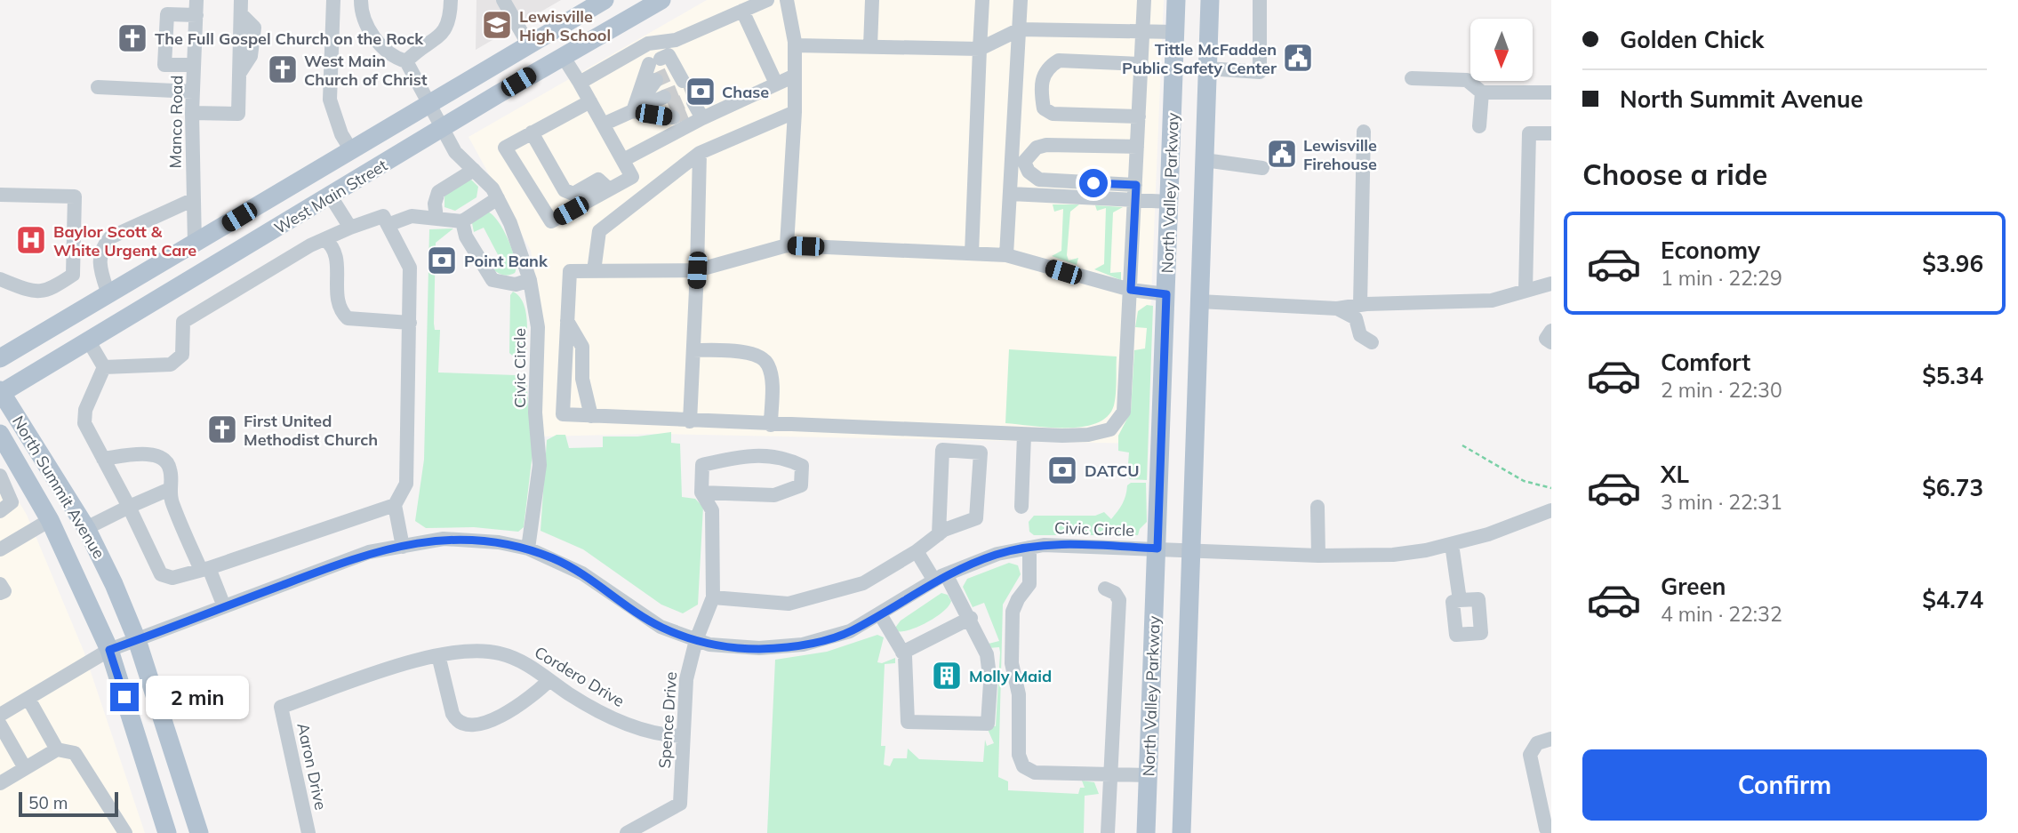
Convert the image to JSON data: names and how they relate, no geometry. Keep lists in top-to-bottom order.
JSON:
{
  "streets": {
    "main road": ["North Valley Parkway", "West Main Street", "North Summit Avenue"],
    "street": [
      "Manco Road",
      "Civic Circle",
      "Cordero Drive",
      "Spence Drive",
      "Aaron Drive"
    ]
  },
  "crossings": [
    ["Manco Road", "West Main Street"],
    ["North Valley Parkway", "Civic Circle"],
    ["West Main Street", "Civic Circle"],
    ["West Main Street", "North Summit Avenue"],
    ["Civic Circle", "North Summit Avenue"],
    ["Civic Circle", "Spence Drive"],
    ["Cordero Drive", "Spence Drive"],
    ["Cordero Drive", "Aaron Drive"]
  ],
  "places": {
    "school or university": ["Lewisville High School"],
    "church": ["The Full Gospel Church on the Rock", "West Main Church of Christ", "First United Methodist Church"],
    "public building": ["Tittle McFadden Public Safety Center", "Lewisville Firehouse"],
    "bank": ["Chase", "Point Bank", "DATCU"],
    "hospital": ["Baylor Scott & White Urgent Care"],
    "building": ["Molly Maid"]
  },
  "scale_bar": "50 m",
  "north": "bottom",
  "page": {
    "banner": ["Golden Chick", "North Summit Avenue"],
    "heading": "Choose a ride",
    "list": [
      {
        "name": "Economy",
        "note": "1 min · 22:29",
        "value": "$3.96"
      },
      {
        "name": "Comfort",
        "note": "2 min · 22:30",
        "value": "$5.34"
      },
      {
        "name": "XL",
        "note": "3 min · 22:31",
        "value": "$6.73"
      },
      {
        "name": "Green",
        "note": "4 min · 22:32",
        "value": "$4.74"
      }
    ],
    "bubble": "2 min",
    "buttons": "Confirm",
    "scale": "50 m"
  }
}
